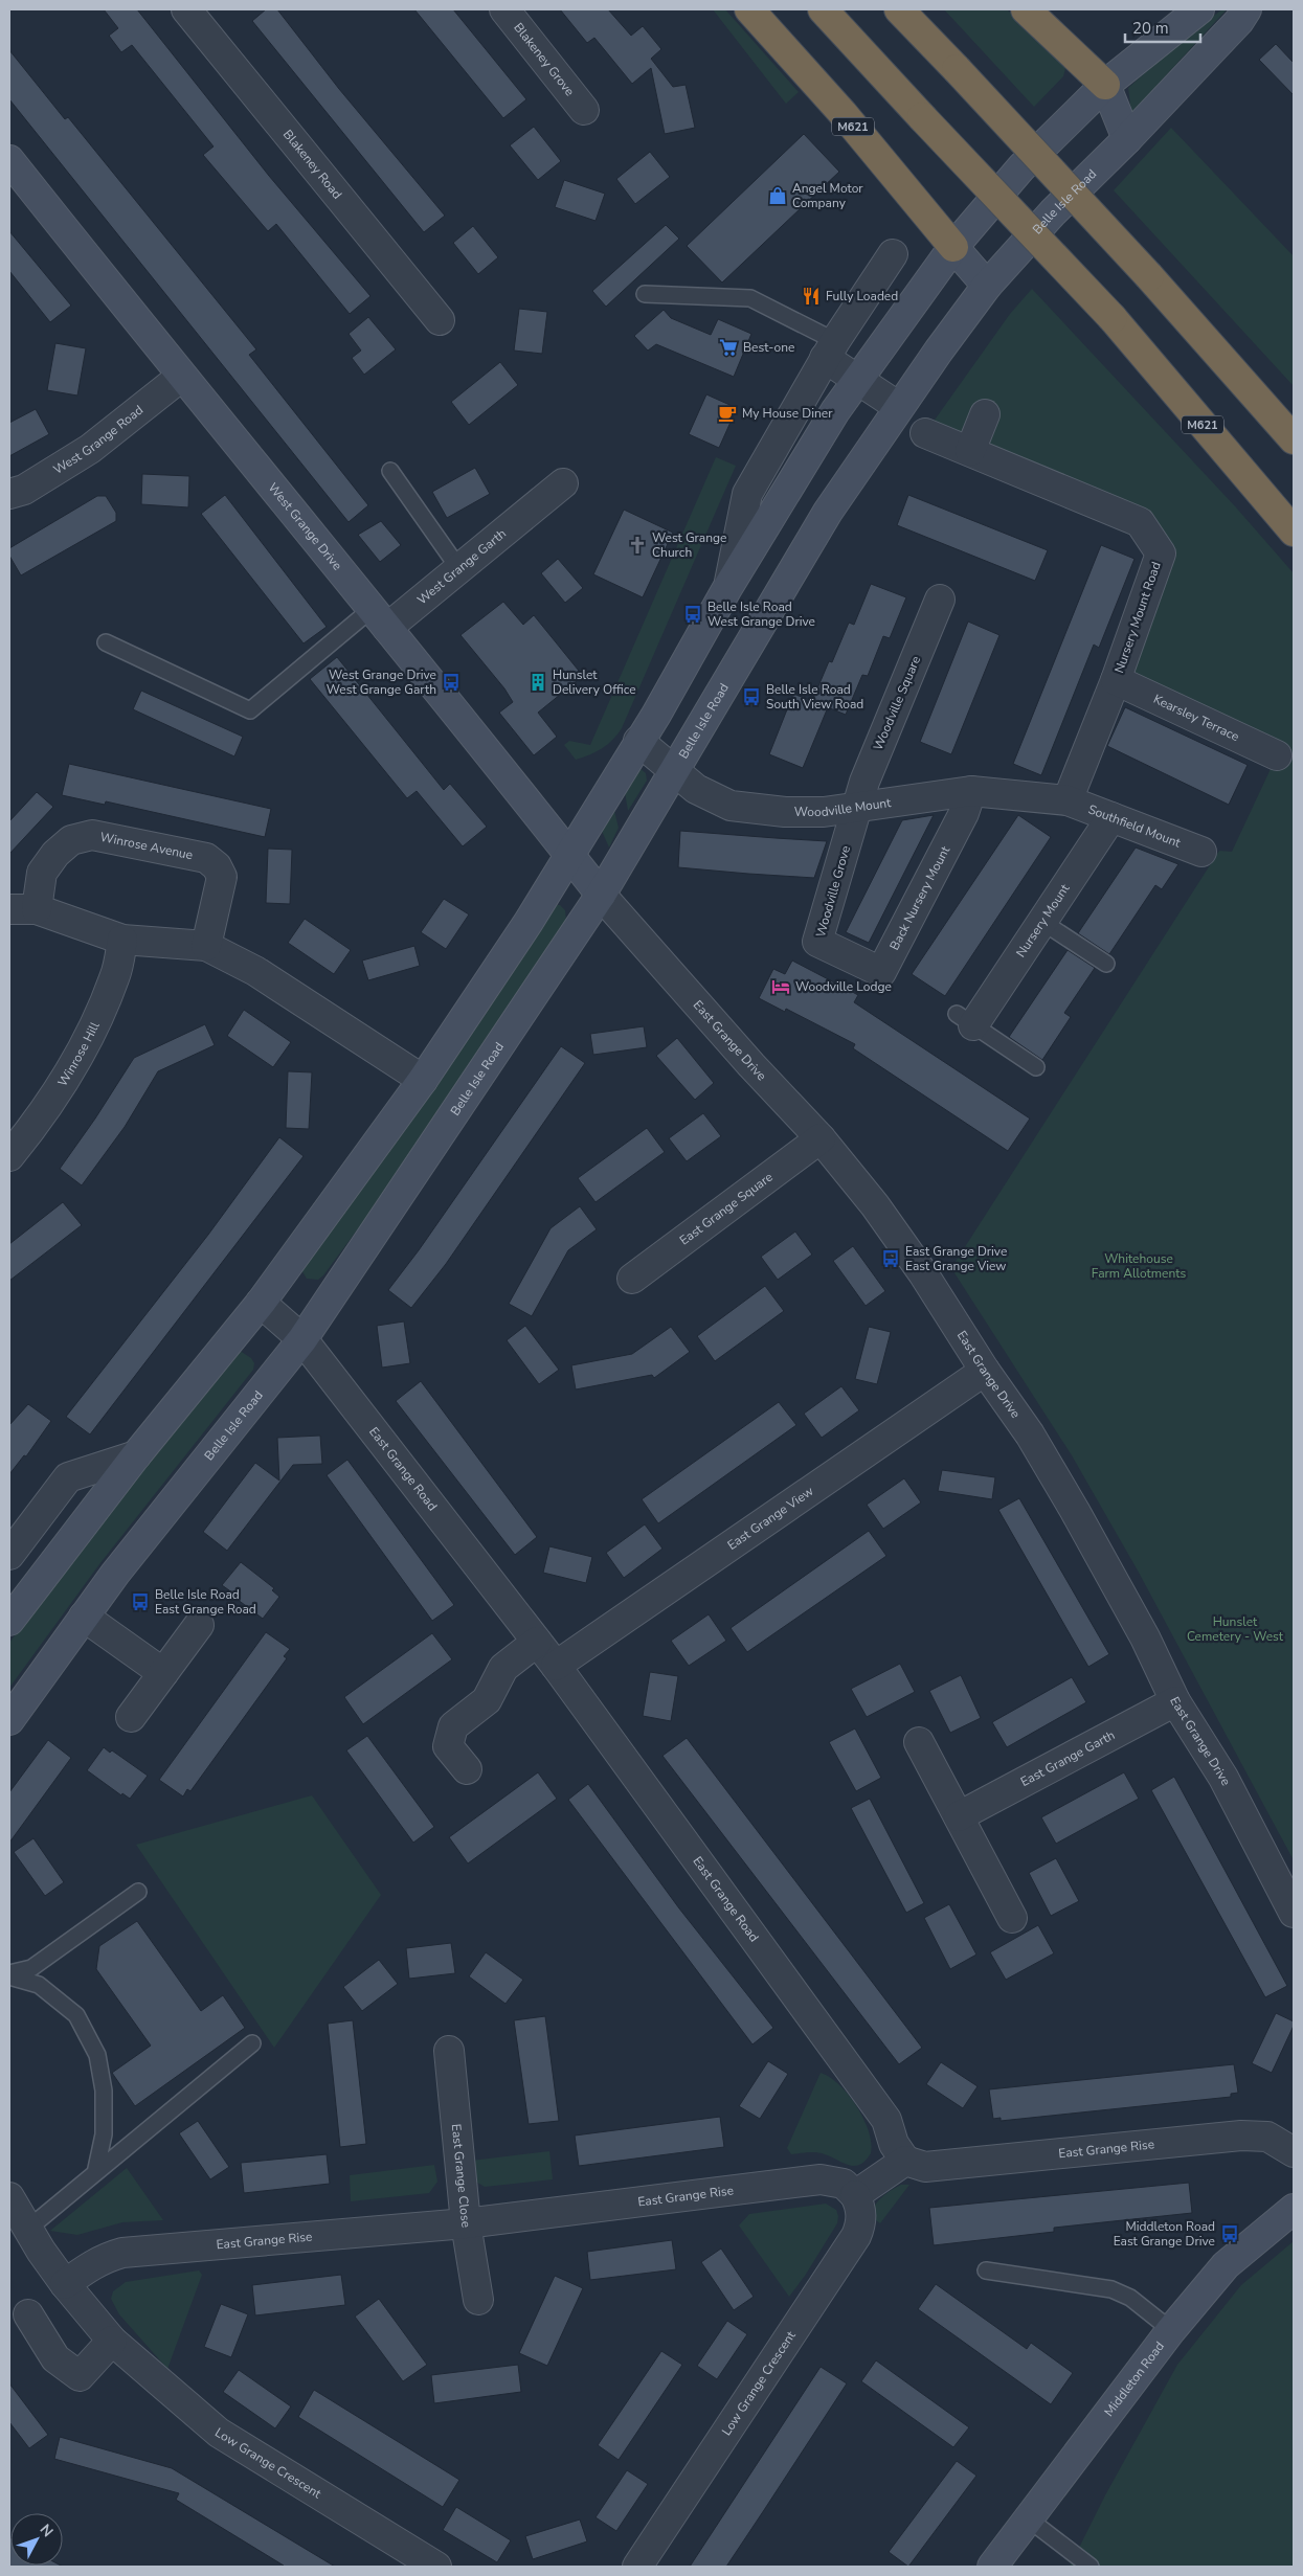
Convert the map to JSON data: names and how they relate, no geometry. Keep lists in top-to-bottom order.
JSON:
{
  "streets": {
    "highway": ["M621"],
    "street": [
      "Blakeney Grove",
      "Blakeney Road",
      "Belle Isle Road",
      "West Grange Road",
      "West Grange Drive",
      "West Grange Garth",
      "Nursery Mount Road",
      "Woodville Square",
      "Kearsley Terrace",
      "Woodville Mount",
      "Southfield Mount",
      "Winrose Avenue",
      "Woodville Grove",
      "Back Nursery Mount",
      "Nursery Mount",
      "East Grange Drive",
      "Winrose Hill",
      "East Grange Square",
      "East Grange Road",
      "East Grange View",
      "East Grange Garth",
      "East Grange Rise",
      "East Grange Close",
      "Middleton Road",
      "Low Grange Crescent"
    ]
  },
  "crossings": [
    ["Belle Isle Road", "West Grange Drive"],
    ["Belle Isle Road", "Woodville Mount"],
    ["Belle Isle Road", "East Grange Drive"],
    ["Belle Isle Road", "East Grange Road"],
    ["West Grange Road", "West Grange Drive"],
    ["West Grange Drive", "West Grange Garth"],
    ["West Grange Drive", "East Grange Drive"],
    ["Nursery Mount Road", "Kearsley Terrace"],
    ["Nursery Mount Road", "Woodville Mount"],
    ["Nursery Mount Road", "Southfield Mount"],
    ["Woodville Square", "Woodville Mount"],
    ["Woodville Square", "Woodville Grove"],
    ["Woodville Mount", "Southfield Mount"],
    ["Woodville Mount", "Woodville Grove"],
    ["Woodville Mount", "Back Nursery Mount"],
    ["Southfield Mount", "Nursery Mount"],
    ["Winrose Avenue", "Winrose Hill"],
    ["Woodville Grove", "Back Nursery Mount"],
    ["East Grange Drive", "East Grange Square"],
    ["East Grange Drive", "East Grange View"],
    ["East Grange Drive", "East Grange Garth"],
    ["East Grange Road", "East Grange View"],
    ["East Grange Road", "East Grange Rise"],
    ["East Grange Rise", "East Grange Close"],
    ["East Grange Rise", "Low Grange Crescent"]
  ],
  "parks": ["Whitehouse Farm Allotments", "Hunslet Cemetery - West"],
  "places": {
    "shop": ["Angel Motor Company"],
    "restaurant": ["Fully Loaded"],
    "supermarket": ["Best-one"],
    "cafe": ["My House Diner"],
    "church": ["West Grange Church"],
    "bus stop": [
      "Belle Isle Road West Grange Drive",
      "West Grange Drive West Grange Garth",
      "Belle Isle Road South View Road",
      "East Grange Drive East Grange View",
      "Belle Isle Road East Grange Road",
      "Middleton Road East Grange Drive"
    ],
    "building": ["Hunslet Delivery Office"],
    "hotel": ["Woodville Lodge"]
  },
  "scale_bar": "20 m",
  "north": "top right"
}
